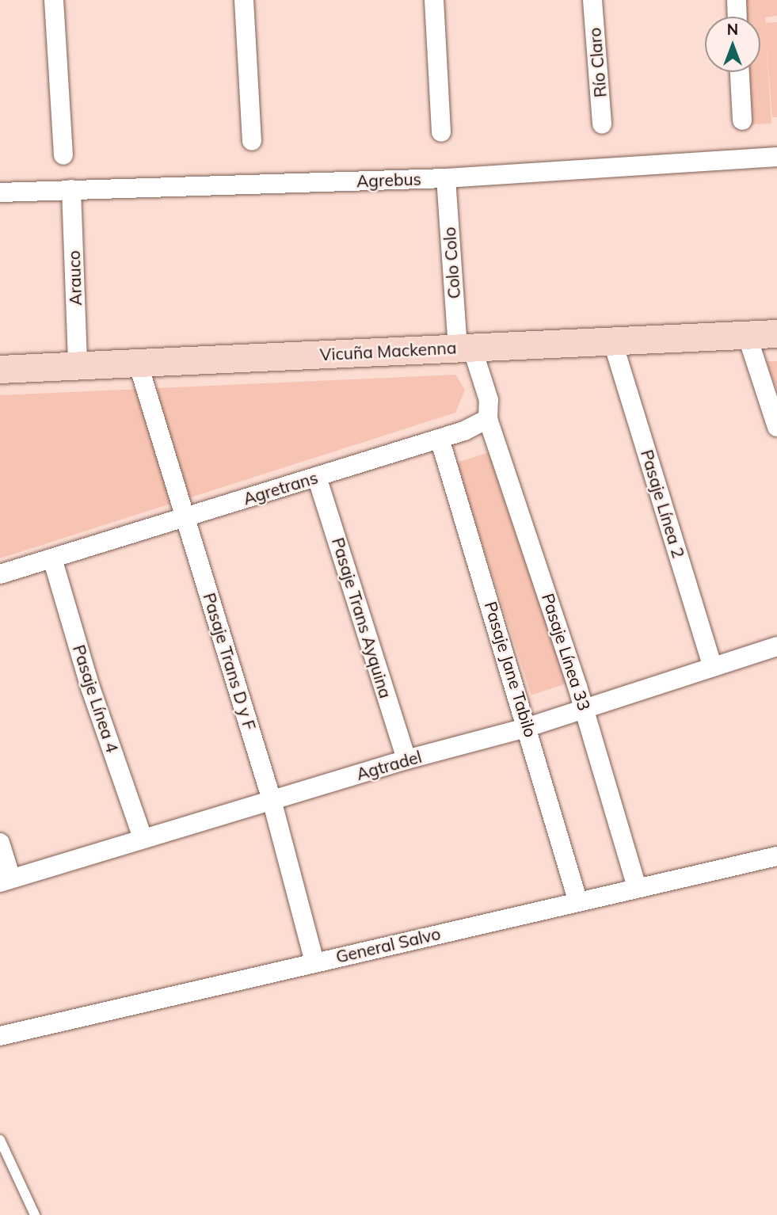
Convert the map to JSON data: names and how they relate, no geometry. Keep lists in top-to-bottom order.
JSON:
{
  "streets": {
    "street": [
      "Río Claro",
      "Agrebus",
      "Colo Colo",
      "Arauco",
      "Vicuña Mackenna",
      "Agretrans",
      "Pasaje Línea 2",
      "Pasaje Trans Ayquina",
      "Pasaje Línea 33",
      "Pasaje Trans D y F",
      "Pasaje Jane Tabilo",
      "Pasaje Línea 4",
      "Agtradel",
      "General Salvo"
    ]
  },
  "crossings": [
    ["Agrebus", "Colo Colo"],
    ["Agrebus", "Arauco"],
    ["Colo Colo", "Vicuña Mackenna"],
    ["Arauco", "Vicuña Mackenna"],
    ["Vicuña Mackenna", "Pasaje Línea 2"],
    ["Vicuña Mackenna", "Pasaje Trans D y F"],
    ["Agretrans", "Pasaje Trans Ayquina"],
    ["Agretrans", "Pasaje Línea 33"],
    ["Agretrans", "Pasaje Trans D y F"],
    ["Agretrans", "Pasaje Jane Tabilo"],
    ["Agretrans", "Pasaje Línea 4"],
    ["Pasaje Línea 2", "Agtradel"],
    ["Pasaje Trans Ayquina", "Agtradel"],
    ["Pasaje Línea 33", "Agtradel"],
    ["Pasaje Línea 33", "General Salvo"],
    ["Pasaje Trans D y F", "Agtradel"],
    ["Pasaje Trans D y F", "General Salvo"],
    ["Pasaje Jane Tabilo", "Agtradel"],
    ["Pasaje Jane Tabilo", "General Salvo"],
    ["Pasaje Línea 4", "Agtradel"]
  ],
  "north": "top"
}
